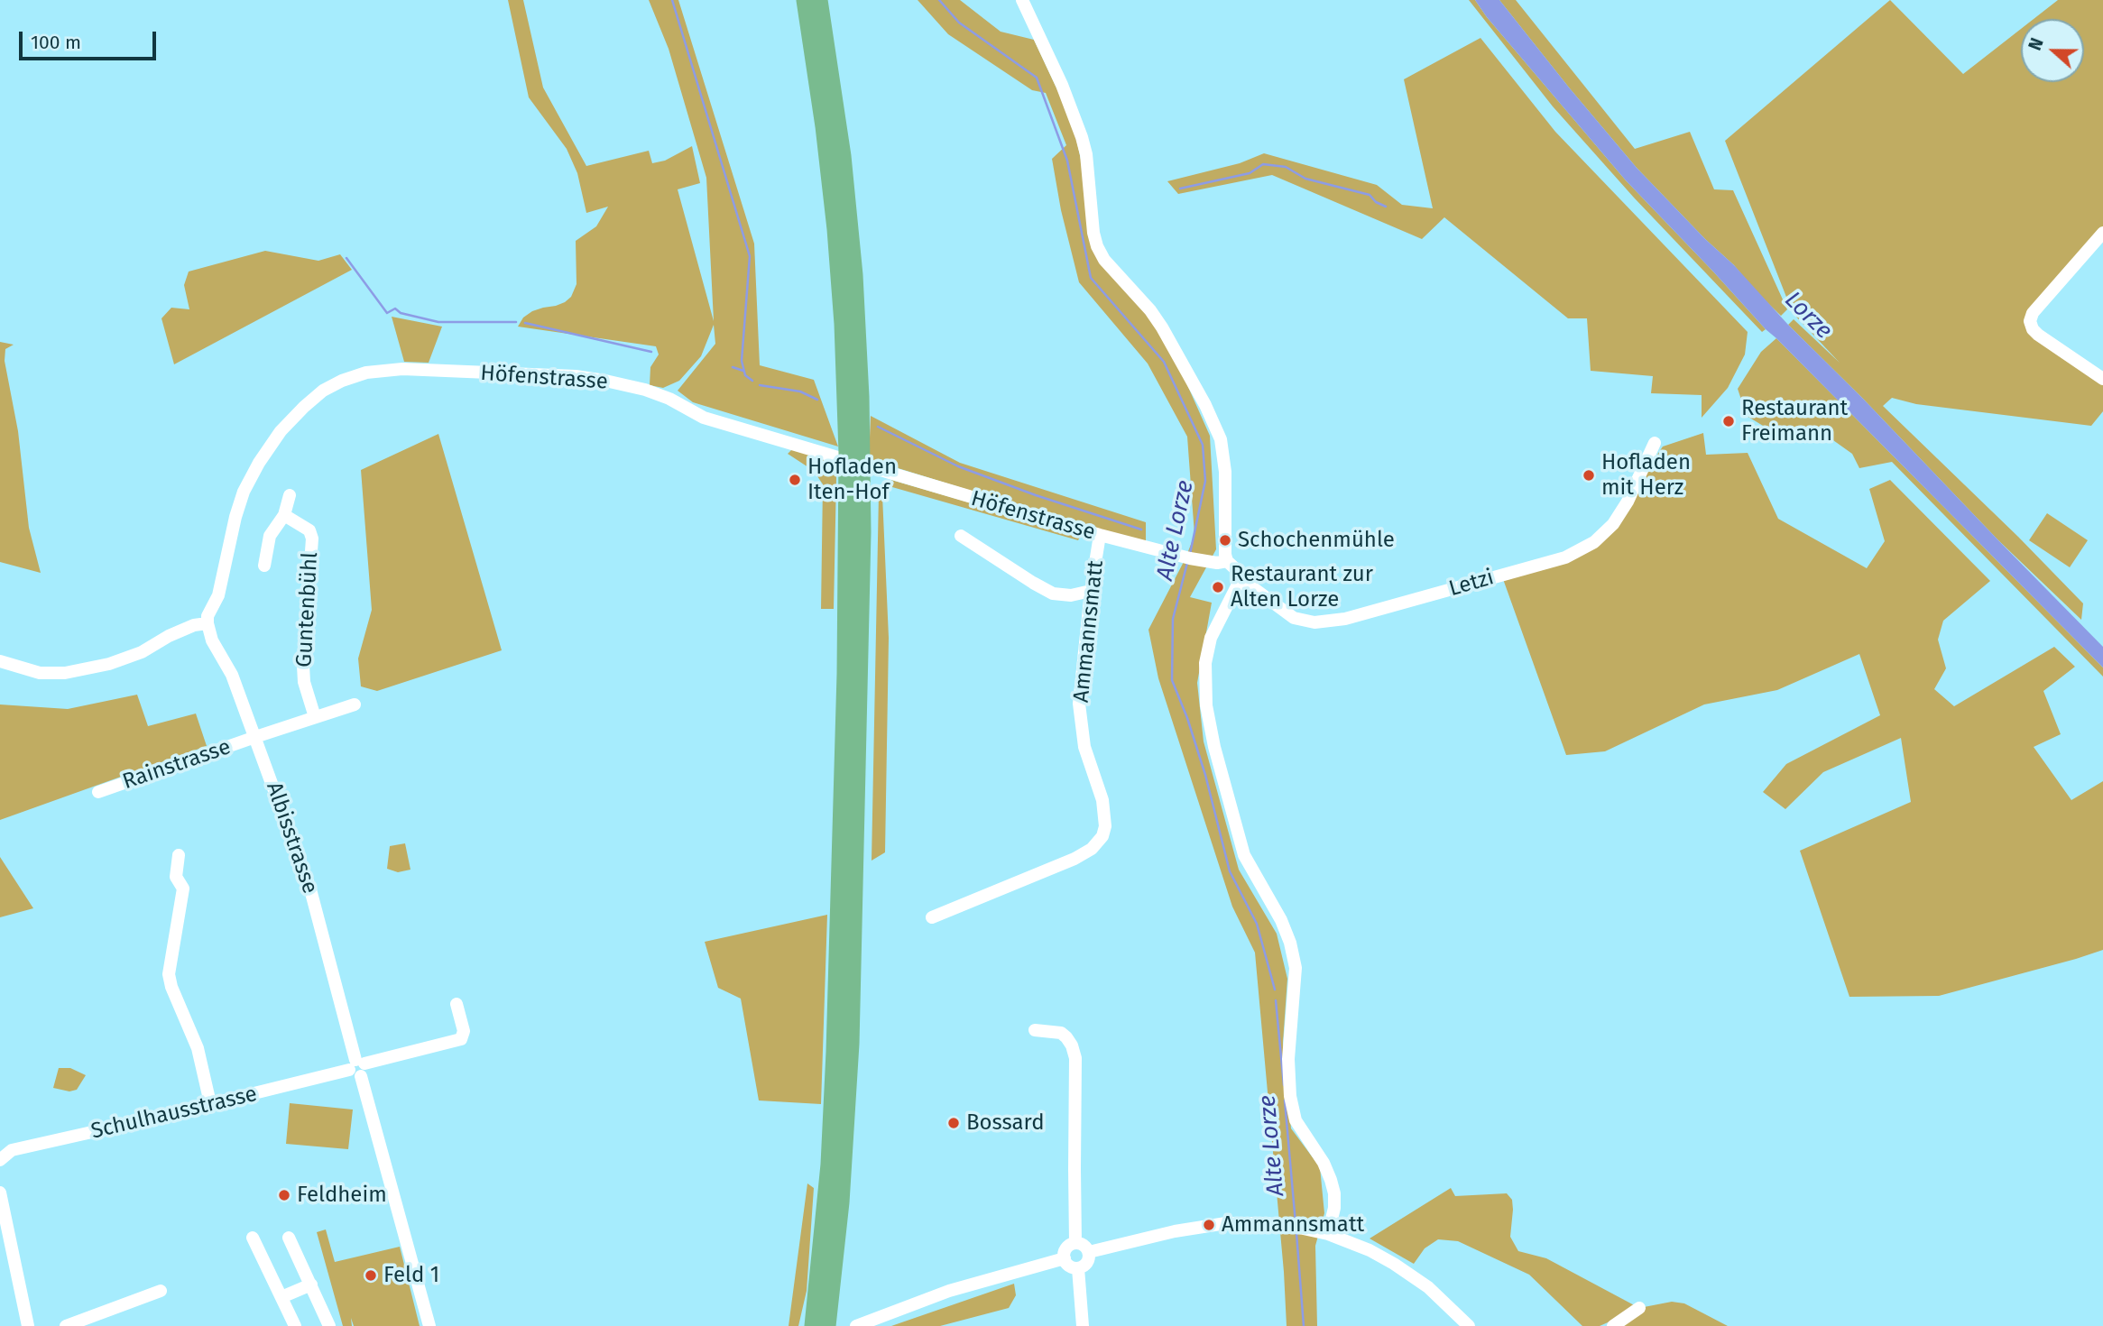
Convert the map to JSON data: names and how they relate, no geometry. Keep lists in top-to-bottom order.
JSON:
{
  "streets": {
    "street": [
      "Höfenstrasse",
      "Letzi",
      "Guntenbühl",
      "Ammannsmatt",
      "Rainstrasse",
      "Albisstrasse",
      "Schulhausstrasse"
    ]
  },
  "crossings": [
    ["Höfenstrasse", "Ammannsmatt"],
    ["Höfenstrasse", "Albisstrasse"],
    ["Guntenbühl", "Rainstrasse"],
    ["Rainstrasse", "Albisstrasse"],
    ["Albisstrasse", "Schulhausstrasse"]
  ],
  "water": ["Lorze", "Alte Lorze"],
  "places": [
    "Restaurant Freimann",
    "Hofladen mit Herz",
    "Hofladen Iten-Hof",
    "Schochenmühle",
    "Restaurant zur Alten Lorze",
    "Bossard",
    "Feldheim",
    "Ammannsmatt",
    "Feld 1"
  ],
  "scale_bar": "100 m",
  "north": "left"
}
